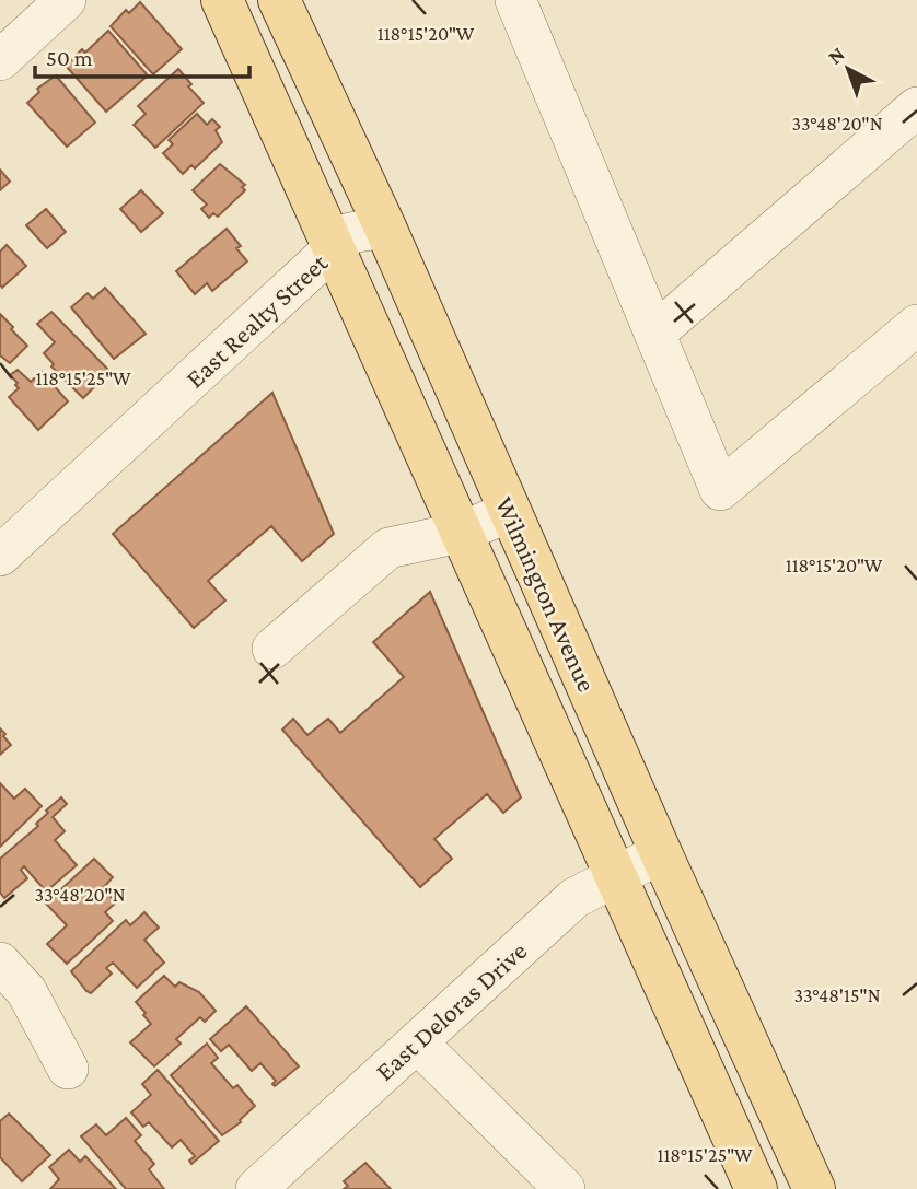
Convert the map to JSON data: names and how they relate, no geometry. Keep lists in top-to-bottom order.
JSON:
{
  "streets": {
    "main road": ["Wilmington Avenue"],
    "street": ["East Realty Street", "East Deloras Drive"]
  },
  "crossings": [
    ["East Realty Street", "Wilmington Avenue"],
    ["Wilmington Avenue", "East Deloras Drive"]
  ],
  "scale_bar": "50 m",
  "north": "top left",
  "coordinates": [
    "118°15'20\"W",
    "33°48'20\"N",
    "118°15'25\"W",
    "33°48'15\"N"
  ]
}
